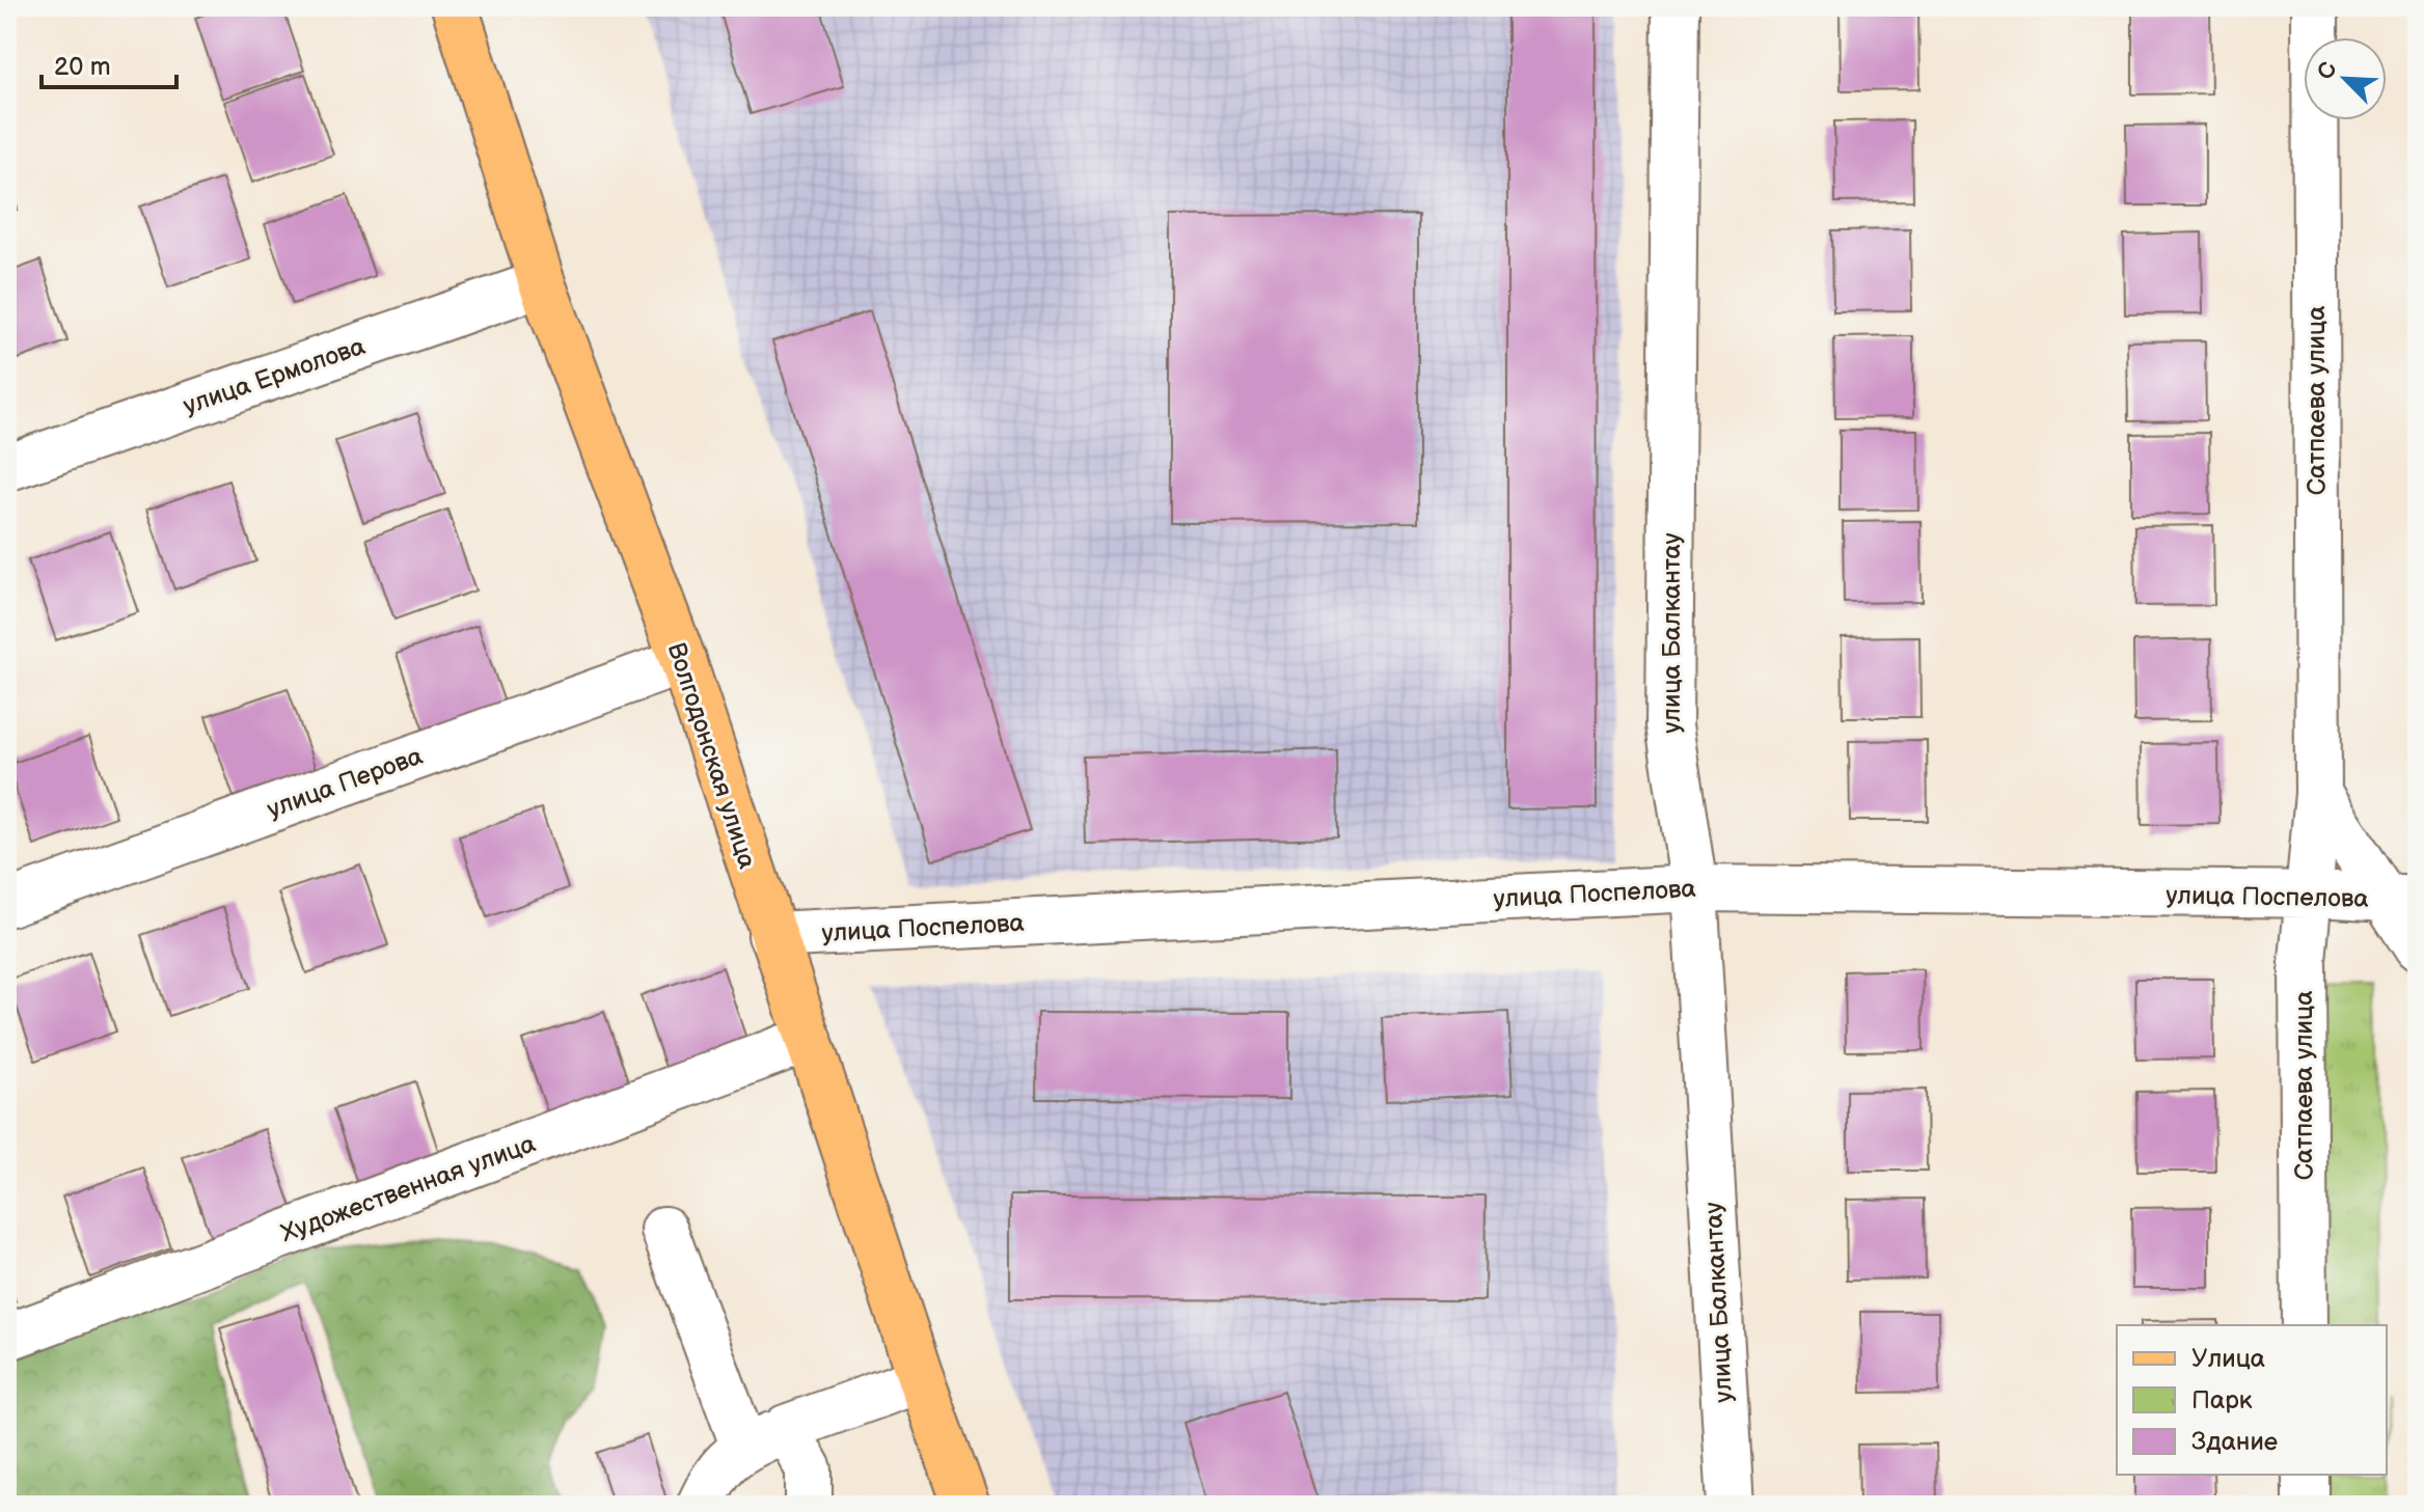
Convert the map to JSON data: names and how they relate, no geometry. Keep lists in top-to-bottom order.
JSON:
{
  "streets": {
    "main road": ["Волгодонская улица"],
    "street": [
      "улица Ермолова",
      "Сатпаева улица",
      "улица Балкантау",
      "улица Перова",
      "улица Поспелова",
      "Художественная улица"
    ]
  },
  "crossings": [
    ["улица Ермолова", "Волгодонская улица"],
    ["Сатпаева улица", "улица Поспелова"],
    ["улица Балкантау", "улица Поспелова"],
    ["Волгодонская улица", "улица Перова"],
    ["Волгодонская улица", "улица Поспелова"],
    ["Волгодонская улица", "Художественная улица"]
  ],
  "legend": ["Улица", "Парк", "Здание"],
  "scale_bar": "20 m",
  "north": "top left"
}
